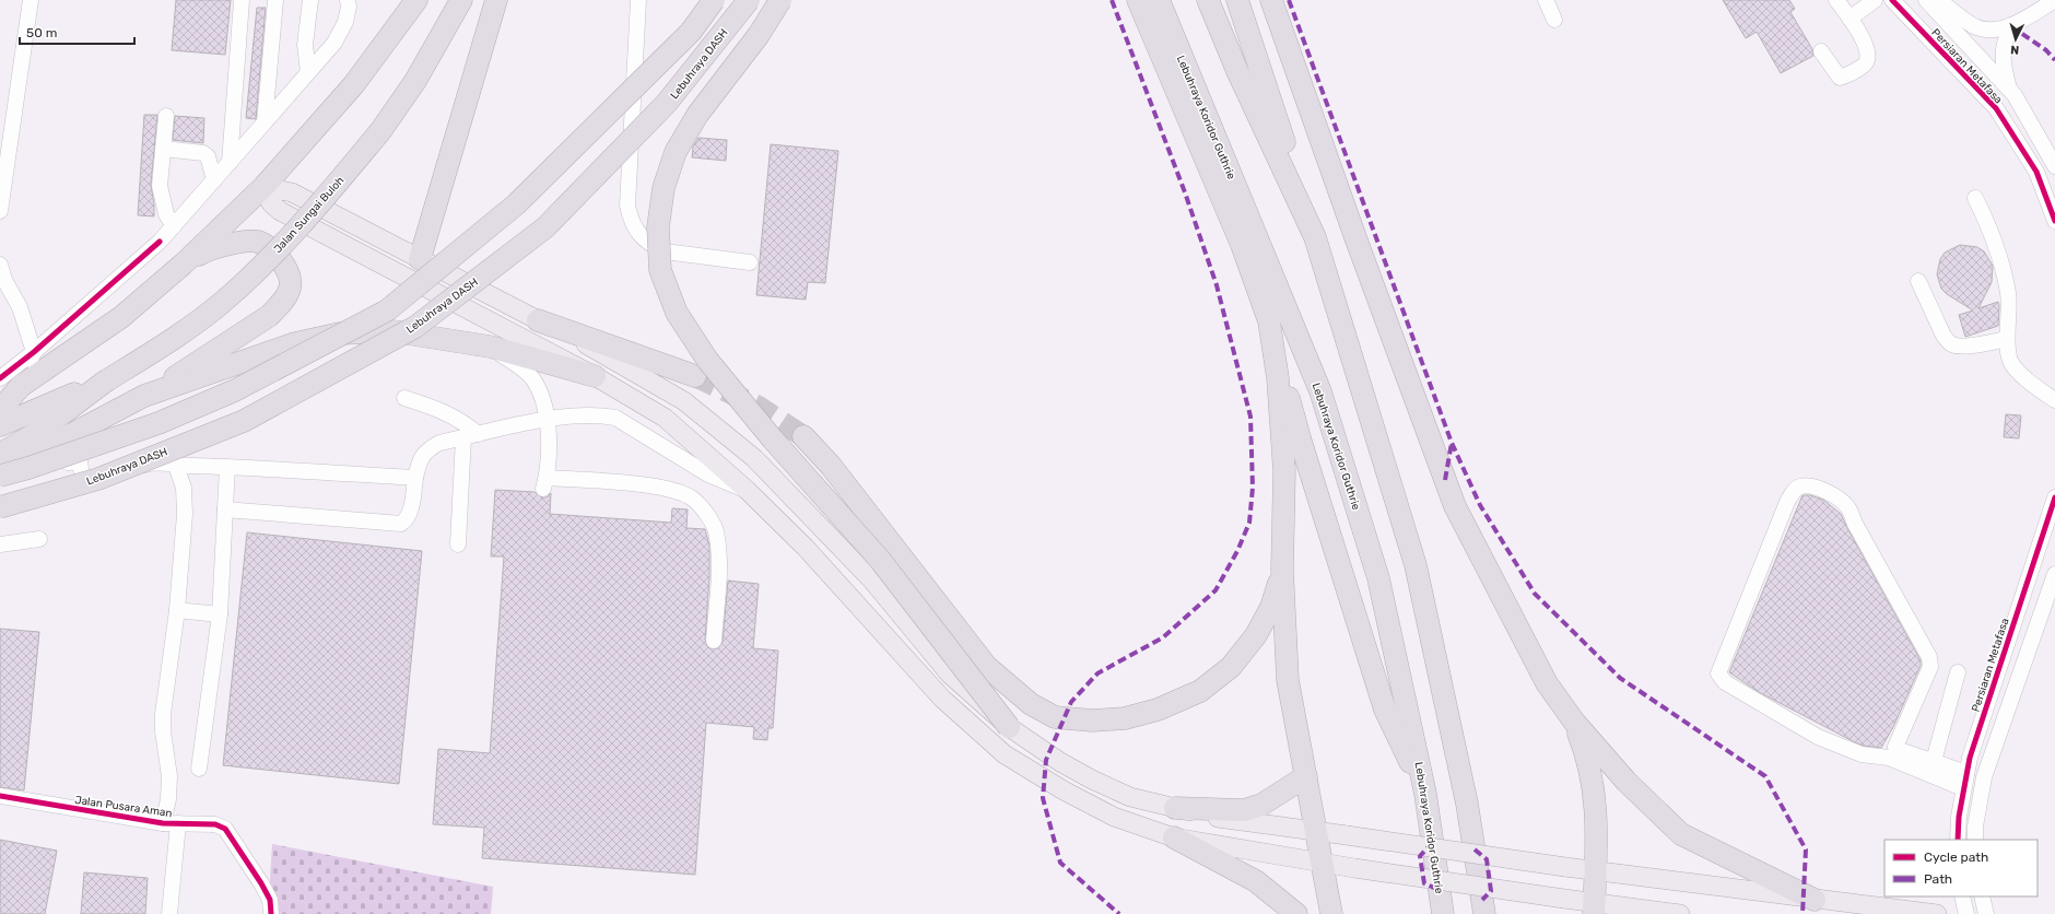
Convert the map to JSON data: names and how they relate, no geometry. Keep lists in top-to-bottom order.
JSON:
{
  "streets": {
    "highway": ["Lebuhraya DASH", "Lebuhraya Koridor Guthrie", "Jalan Sungai Buloh"],
    "street": ["Persiaran Metafasa", "Jalan Pusara Aman"]
  },
  "legend": ["Cycle path", "Path"],
  "scale_bar": "50 m",
  "north": "bottom"
}
